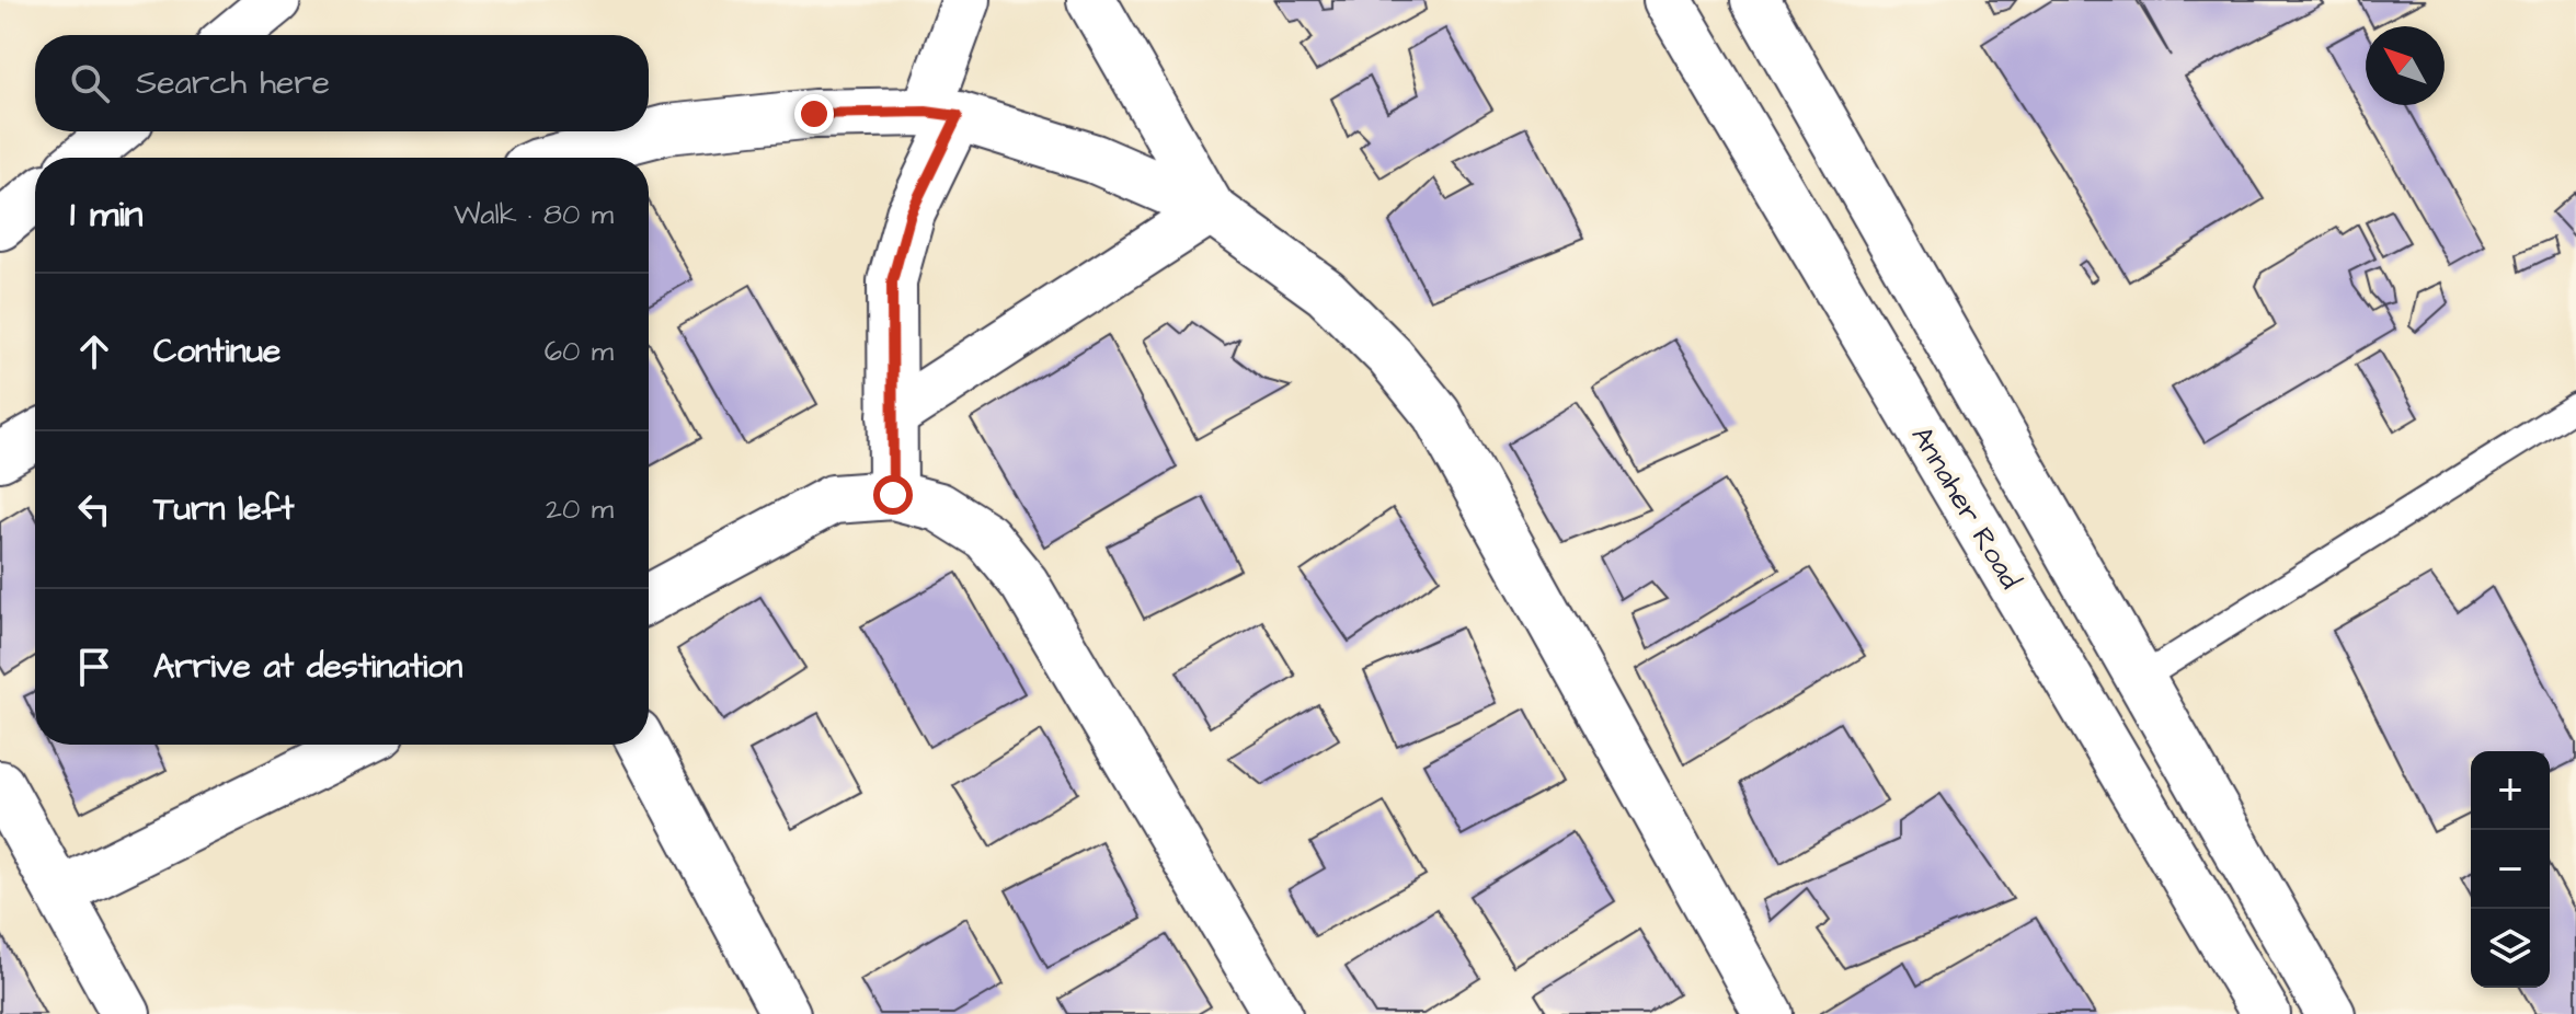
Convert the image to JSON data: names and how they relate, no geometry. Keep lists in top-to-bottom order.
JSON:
{
  "streets": {
    "street": ["Annaher Road"]
  },
  "north": "top left",
  "page": {
    "search": "Search here",
    "heading": ["1 min", "Walk · 80 m"],
    "list": [
      ["Continue", "60 m"],
      ["Turn left", "20 m"],
      "Arrive at destination"
    ],
    "map_buttons": ["+", "−"]
  }
}
